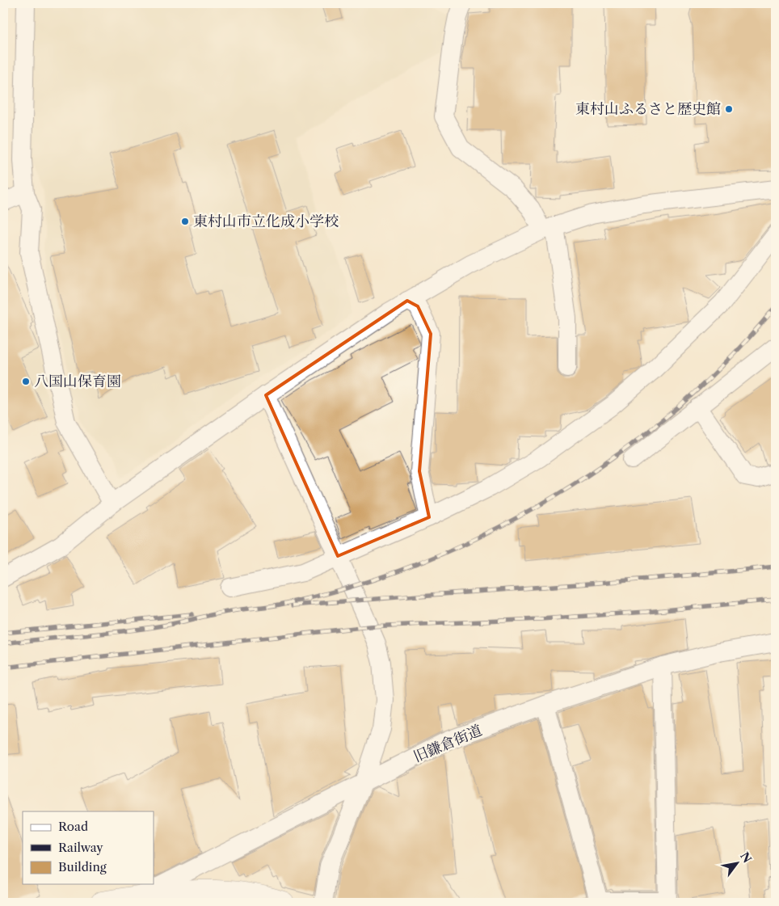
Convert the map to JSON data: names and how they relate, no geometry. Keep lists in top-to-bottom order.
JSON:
{
  "streets": {
    "street": ["旧鎌倉街道"]
  },
  "places": ["東村山ふるさと歴史館", "東村山市立化成小学校", "八国山保育園"],
  "legend": ["Road", "Railway", "Building"],
  "north": "top right"
}
